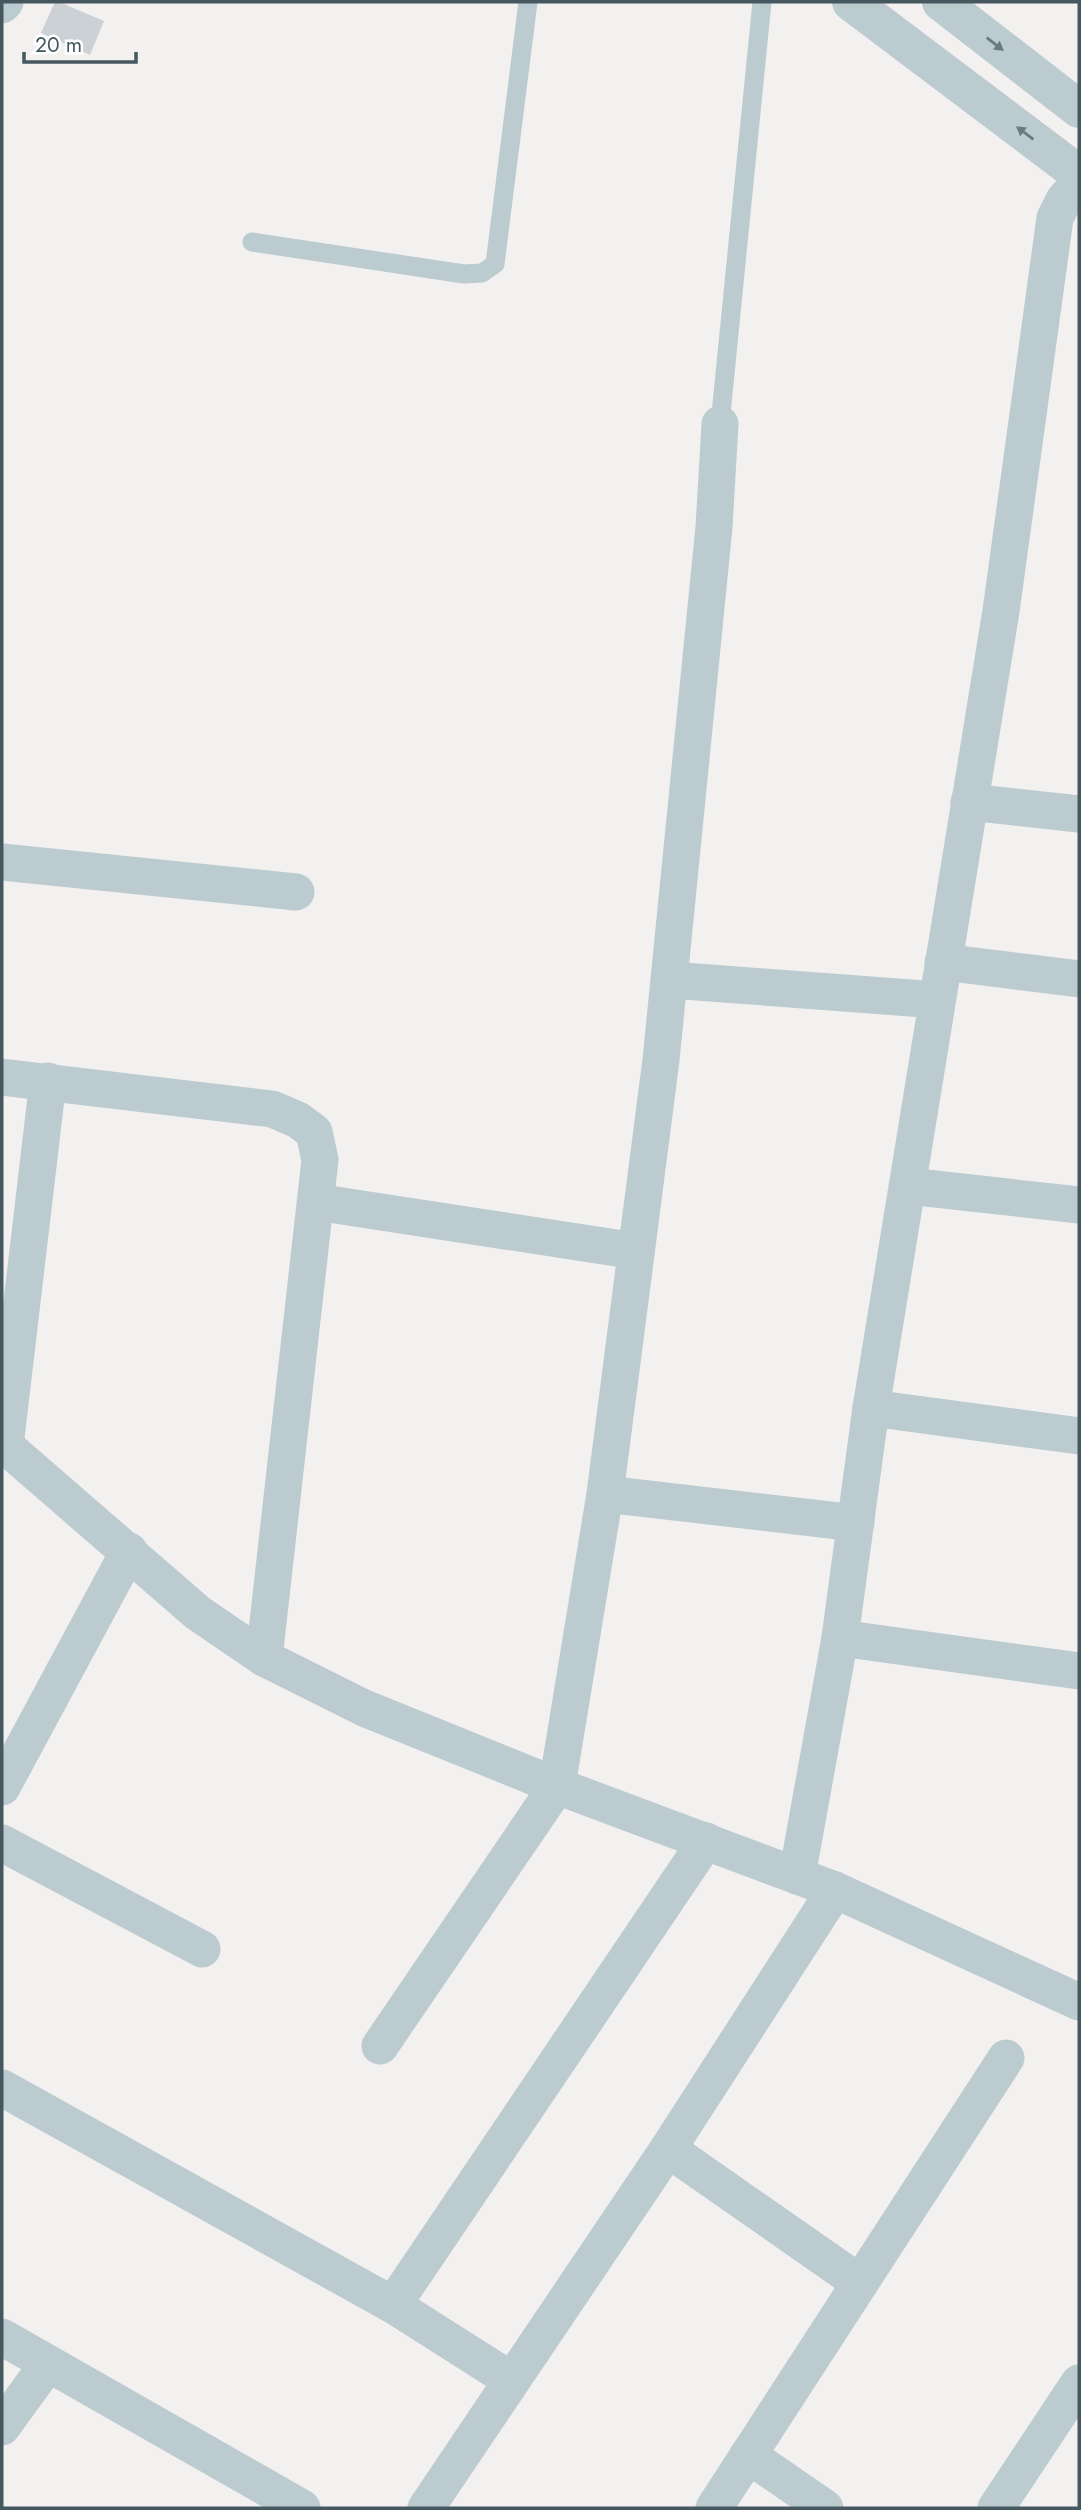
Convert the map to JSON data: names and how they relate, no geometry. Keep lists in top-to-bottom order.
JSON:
{
  "scale_bar": "20 m"
}
